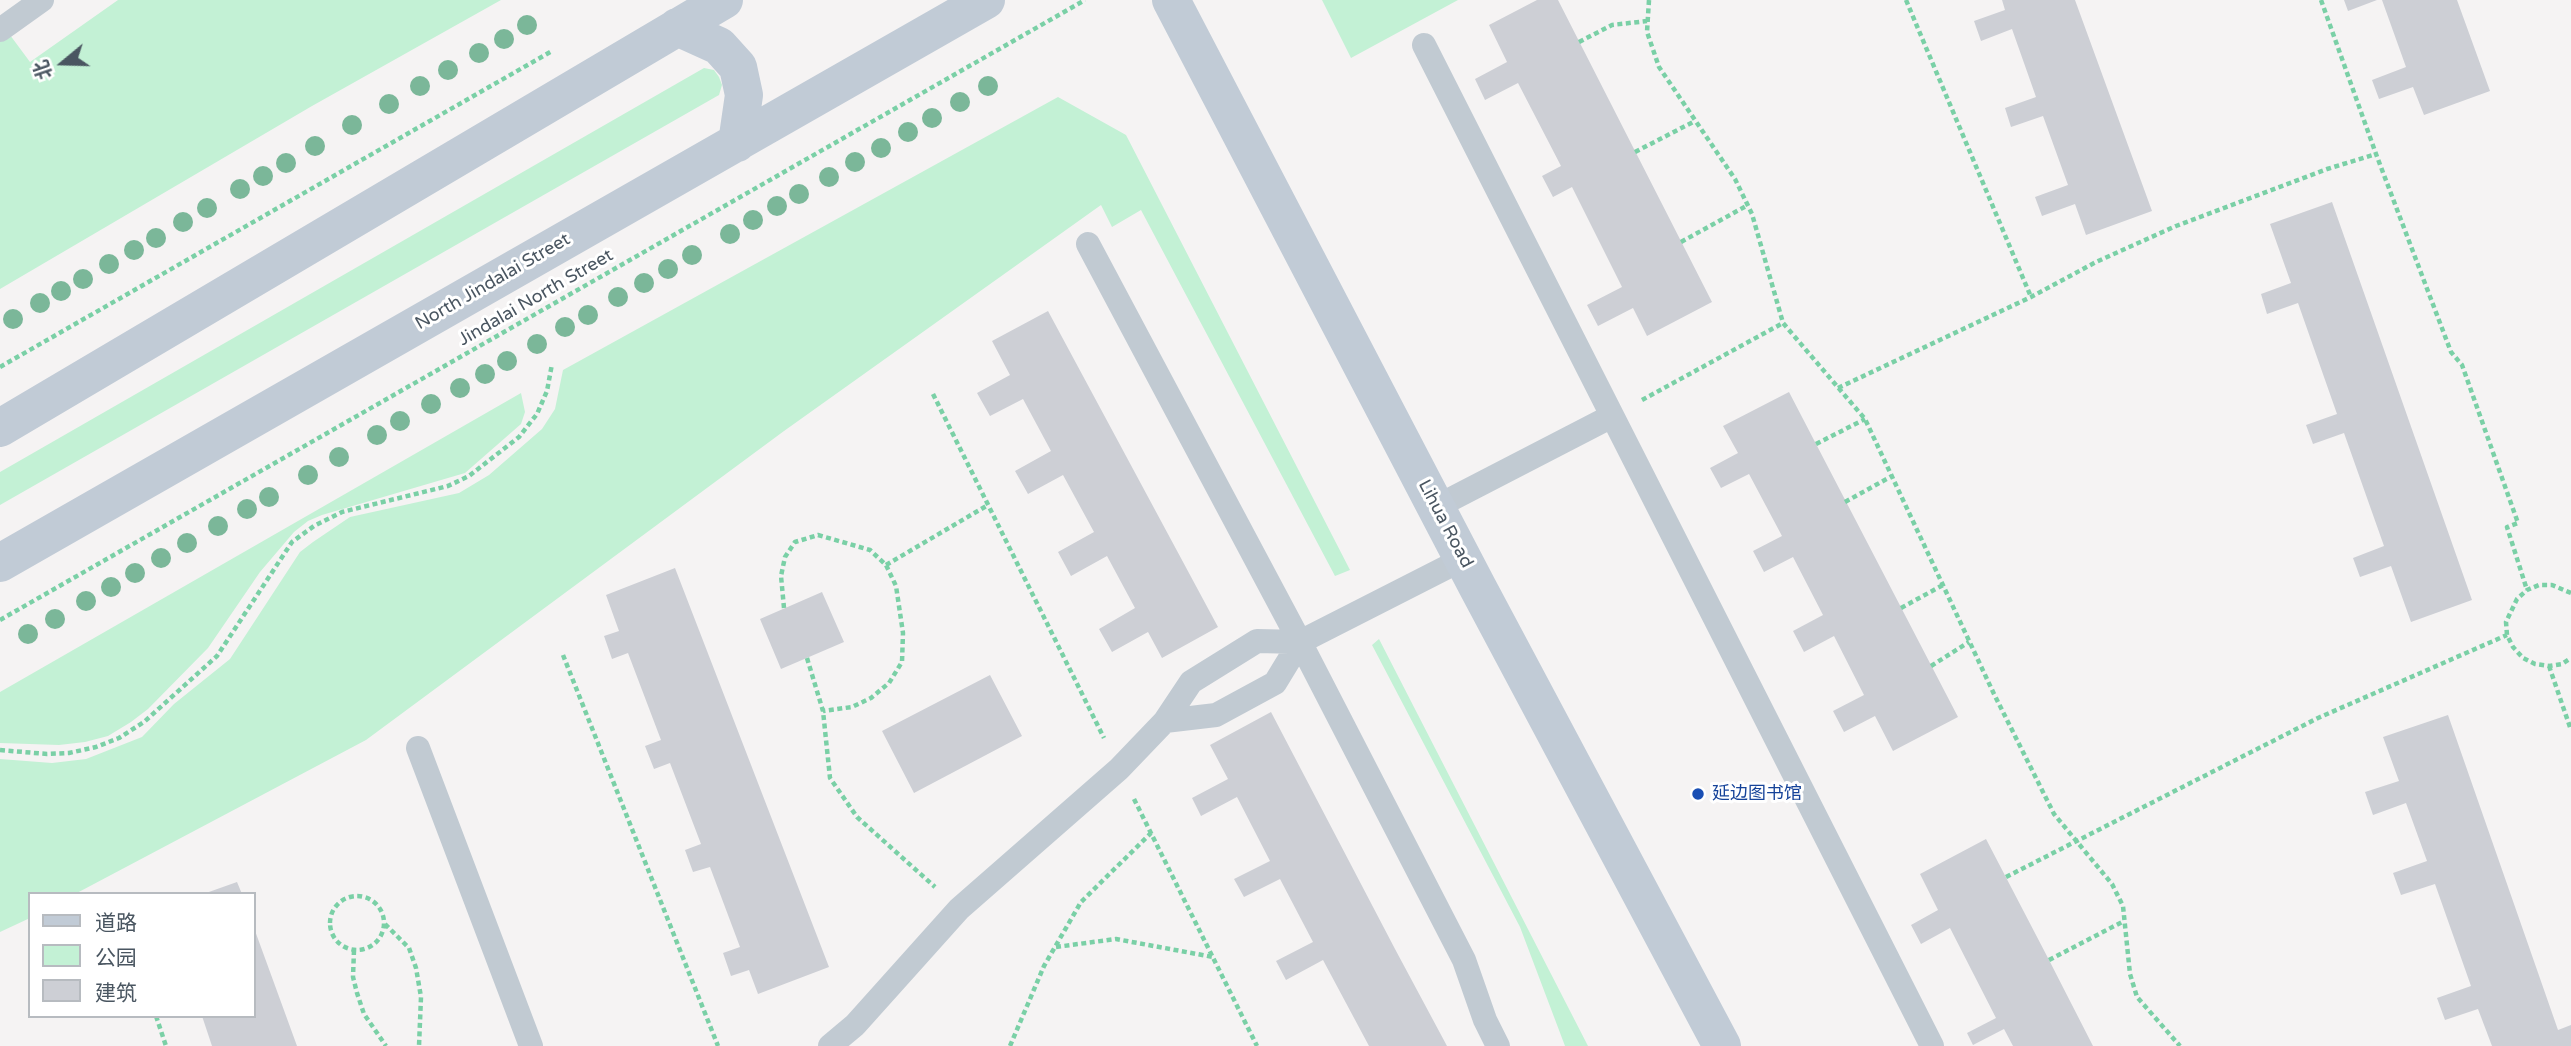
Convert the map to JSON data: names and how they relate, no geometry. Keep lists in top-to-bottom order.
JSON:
{
  "streets": {
    "main road": ["North Jindalai Street", "Lihua Road"],
    "path": ["Jindalai North Street"]
  },
  "places": ["延边图书馆"],
  "legend": ["道路", "公园", "建筑"],
  "north": "left"
}
